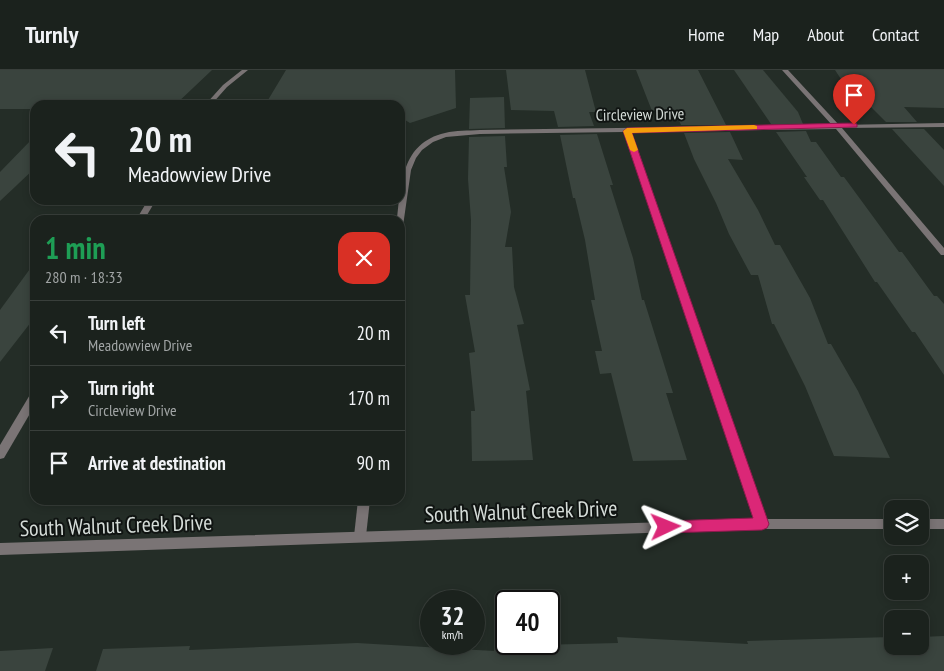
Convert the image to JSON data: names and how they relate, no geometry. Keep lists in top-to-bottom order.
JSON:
{
  "streets": {
    "street": ["Circleview Drive", "South Walnut Creek Drive"]
  },
  "page": {
    "header": "Turnly",
    "nav": [
      "Home",
      "Map",
      "About",
      "Contact"
    ],
    "turn": ["20 m", "Meadowview Drive"],
    "heading": ["1 min", "280 m · 18:33"],
    "list": [
      {
        "name": "Turn left",
        "note": "Meadowview Drive",
        "value": "20 m"
      },
      {
        "name": "Turn right",
        "note": "Circleview Drive",
        "value": "170 m"
      },
      {
        "name": "Arrive at destination",
        "value": "90 m"
      }
    ],
    "map_buttons": ["+", "−"],
    "speed": "32 km/h",
    "limit": "40"
  }
}
